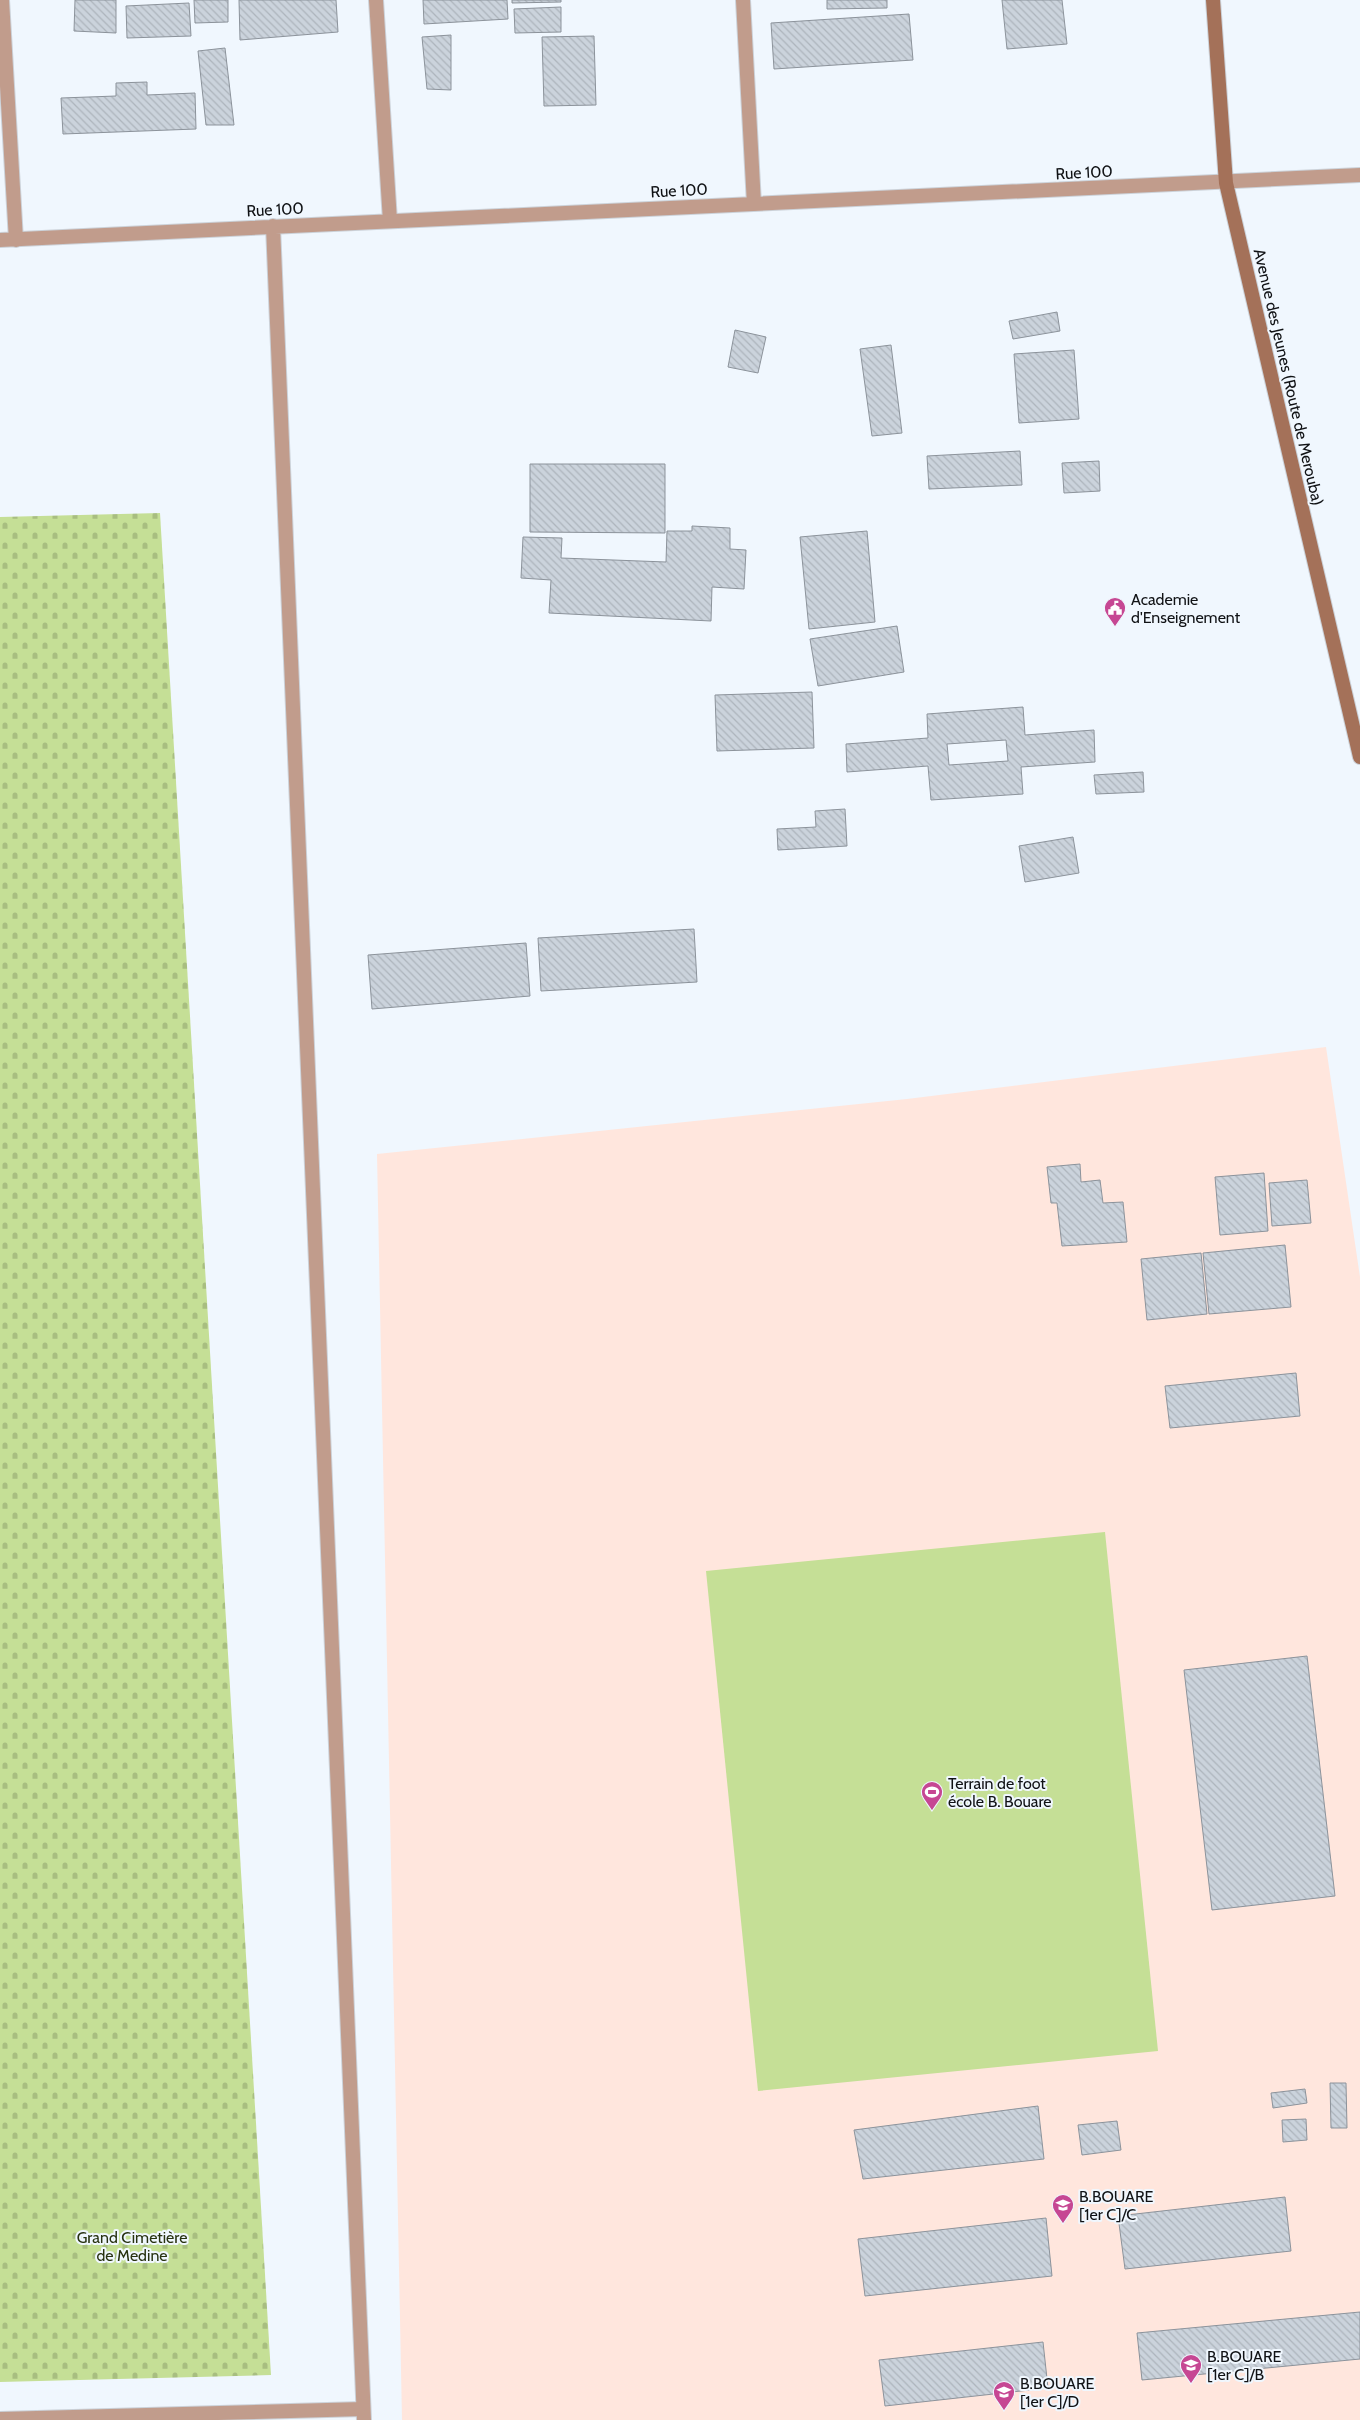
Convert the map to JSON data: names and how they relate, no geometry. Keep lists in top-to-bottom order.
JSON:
{
  "streets": {
    "main road": ["Avenue des Jeunes (Route de Merouba)"],
    "street": ["Rue 100"]
  },
  "crossings": [
    ["Rue 100", "Avenue des Jeunes (Route de Merouba)"]
  ],
  "parks": ["Grand Cimetière de Medine"],
  "places": {
    "public building": ["Academie d'Enseignement"],
    "sports": ["Terrain de foot école B. Bouare"],
    "school or university": ["B.BOUARE [1er C]/C", "B.BOUARE [1er C]/B", "B.BOUARE [1er C]/D"]
  }
}
